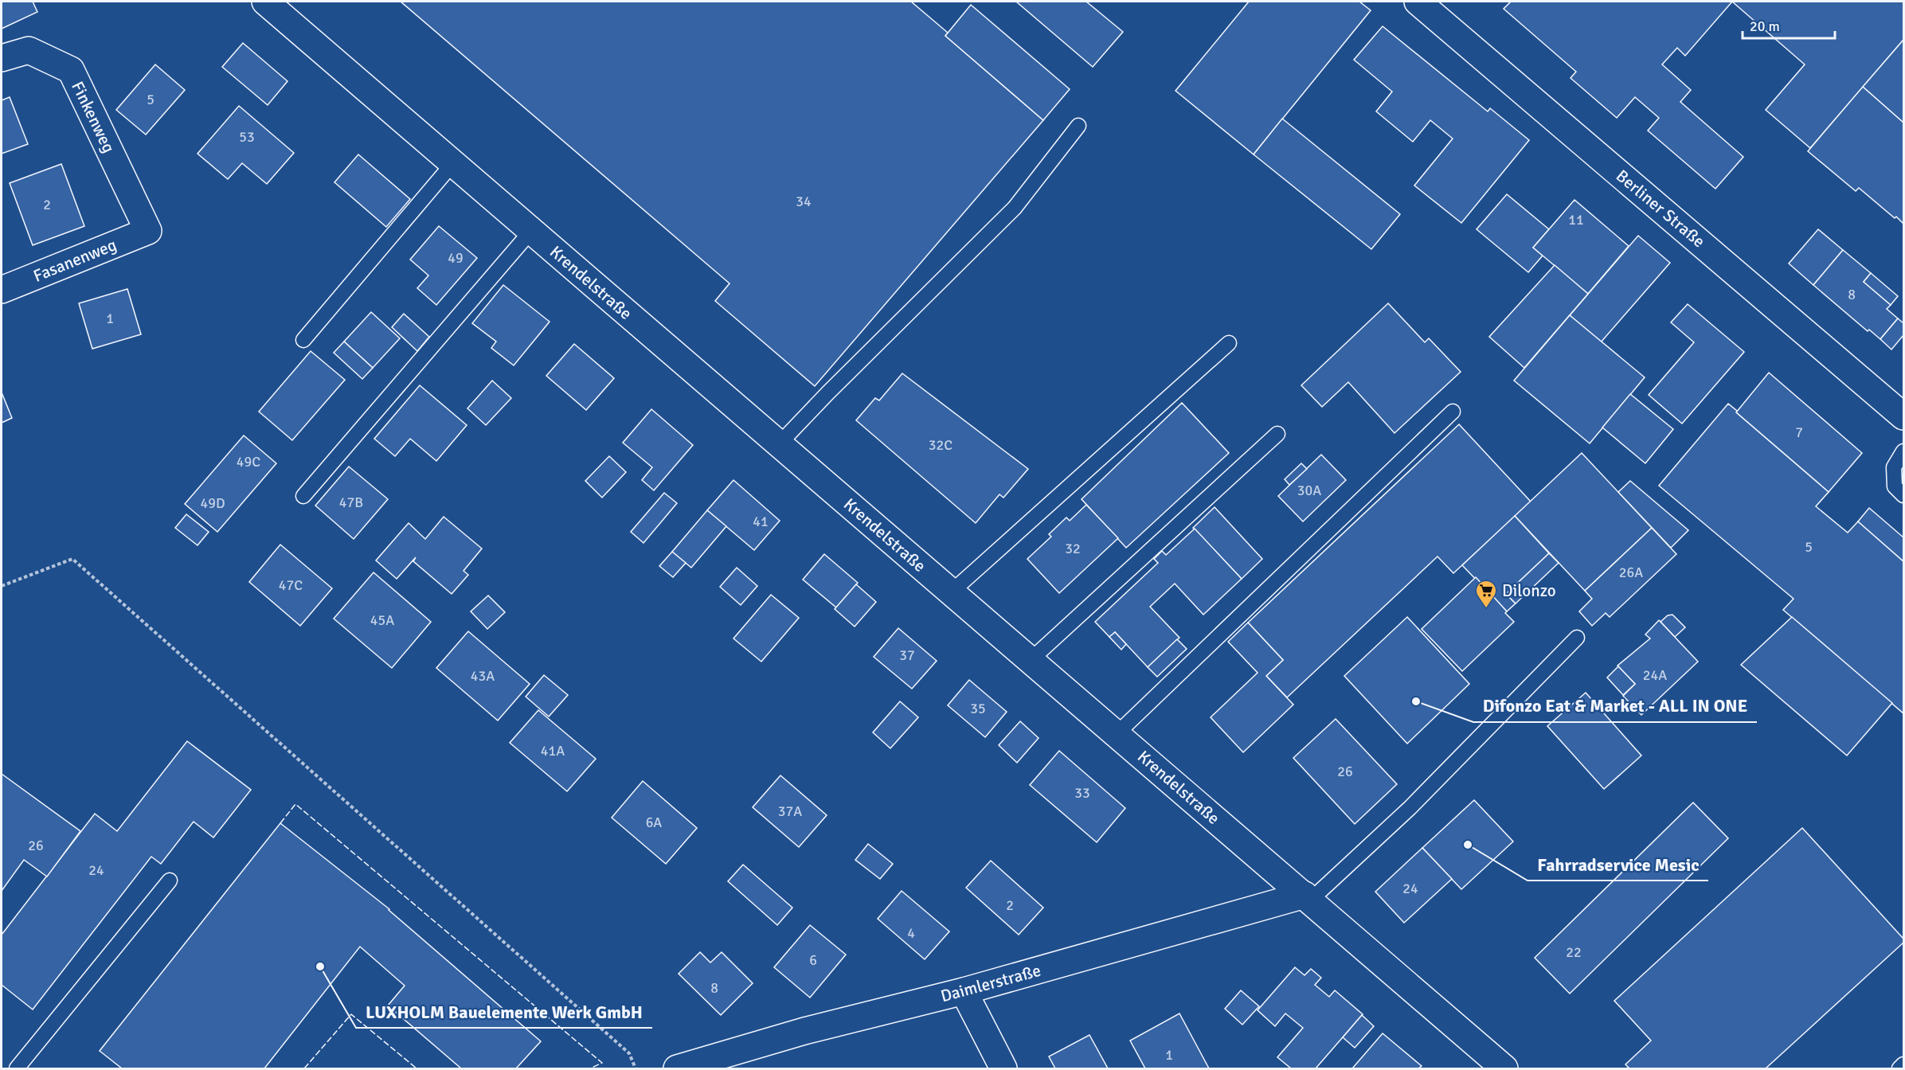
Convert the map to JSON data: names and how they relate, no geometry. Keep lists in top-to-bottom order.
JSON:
{
  "streets": {
    "street": [
      "Finkenweg",
      "Berliner Straße",
      "Fasanenweg",
      "Krendelstraße",
      "Daimlerstraße"
    ]
  },
  "crossings": [
    ["Finkenweg", "Fasanenweg"],
    ["Krendelstraße", "Daimlerstraße"]
  ],
  "places": {
    "supermarket": ["Dilonzo"],
    "other": ["Difonzo Eat & Market - ALL IN ONE", "Fahrradservice Mesic", "LUXHOLM Bauelemente Werk GmbH"]
  },
  "house_numbers": [
    "5",
    "53",
    "34",
    "2",
    "11",
    "49",
    "8",
    "1",
    "7",
    "32C",
    "49C",
    "30A",
    "47B",
    "49D",
    "41",
    "5",
    "32",
    "26A",
    "47C",
    "45A",
    "37",
    "24A",
    "43A",
    "35",
    "41A",
    "26",
    "33",
    "37A",
    "6A",
    "26",
    "24",
    "24",
    "2",
    "4",
    "22",
    "6",
    "8",
    "1"
  ],
  "scale_bar": "20 m"
}
